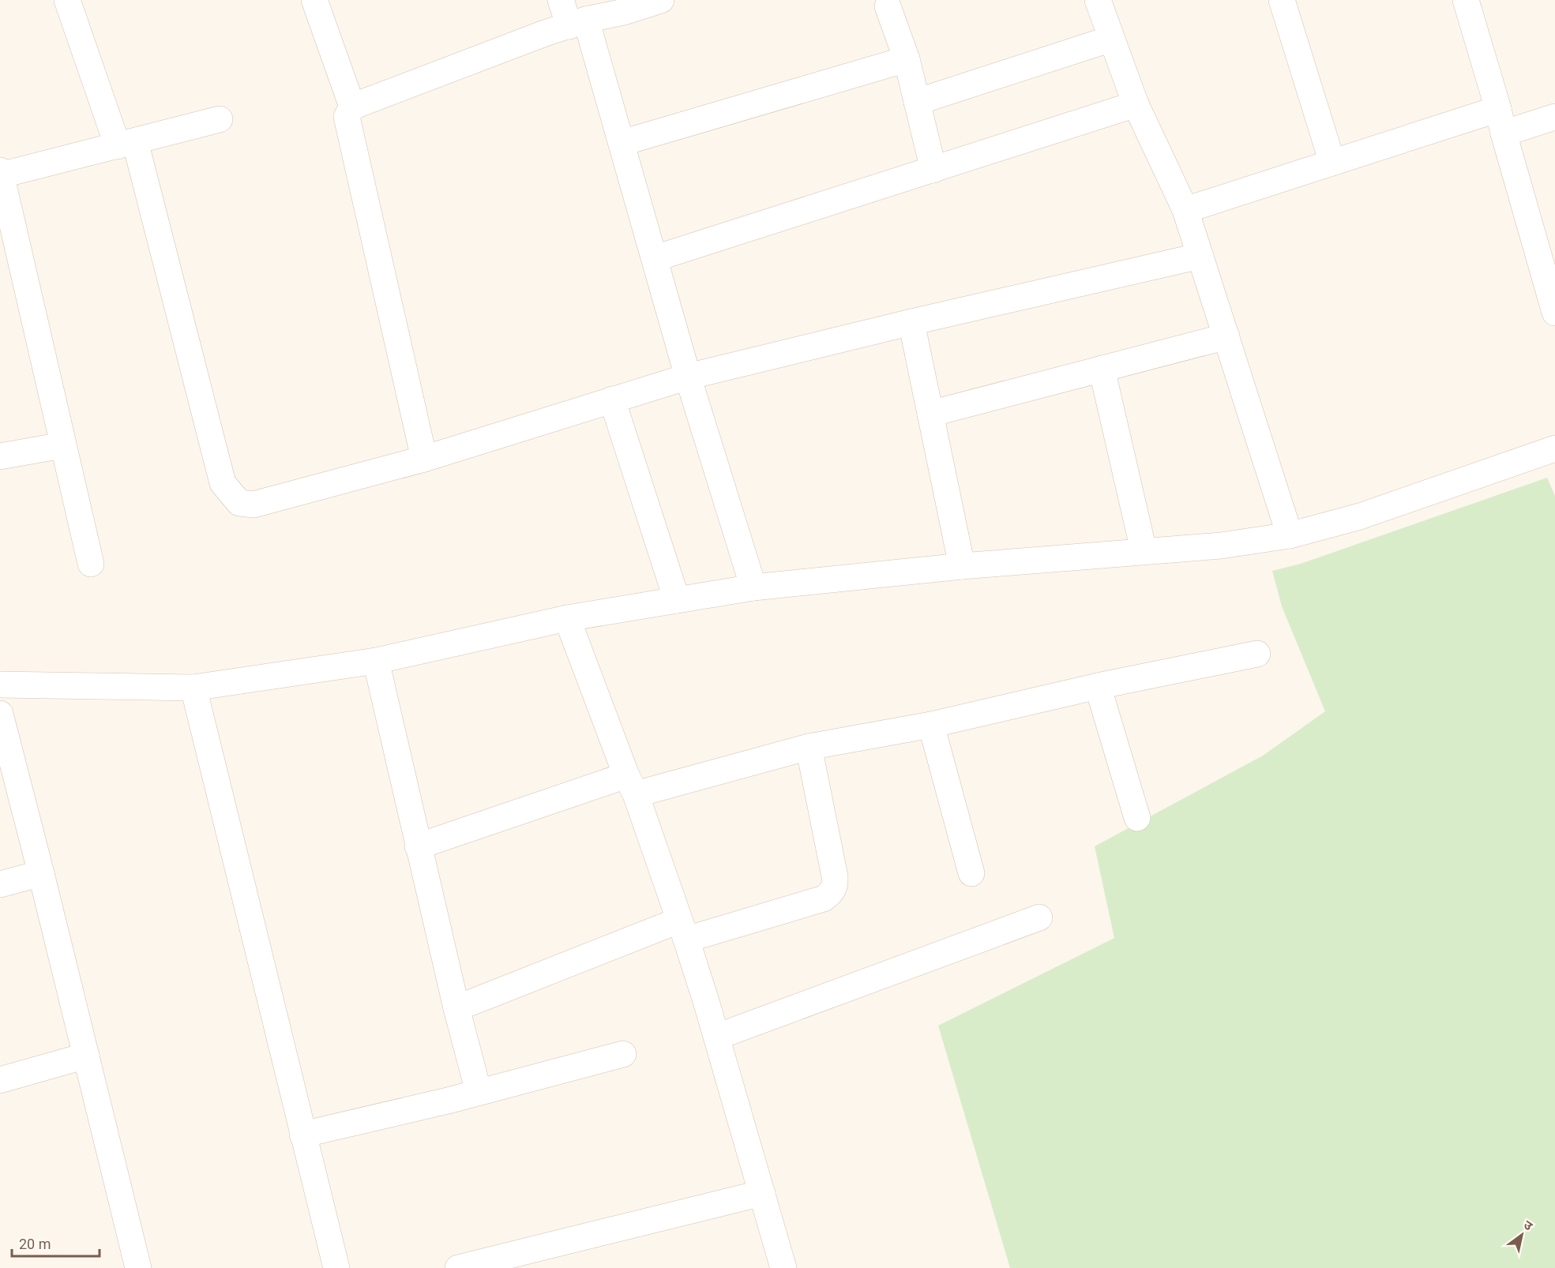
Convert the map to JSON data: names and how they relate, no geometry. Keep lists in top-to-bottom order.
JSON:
{
  "scale_bar": "20 m",
  "north": "top right"
}
